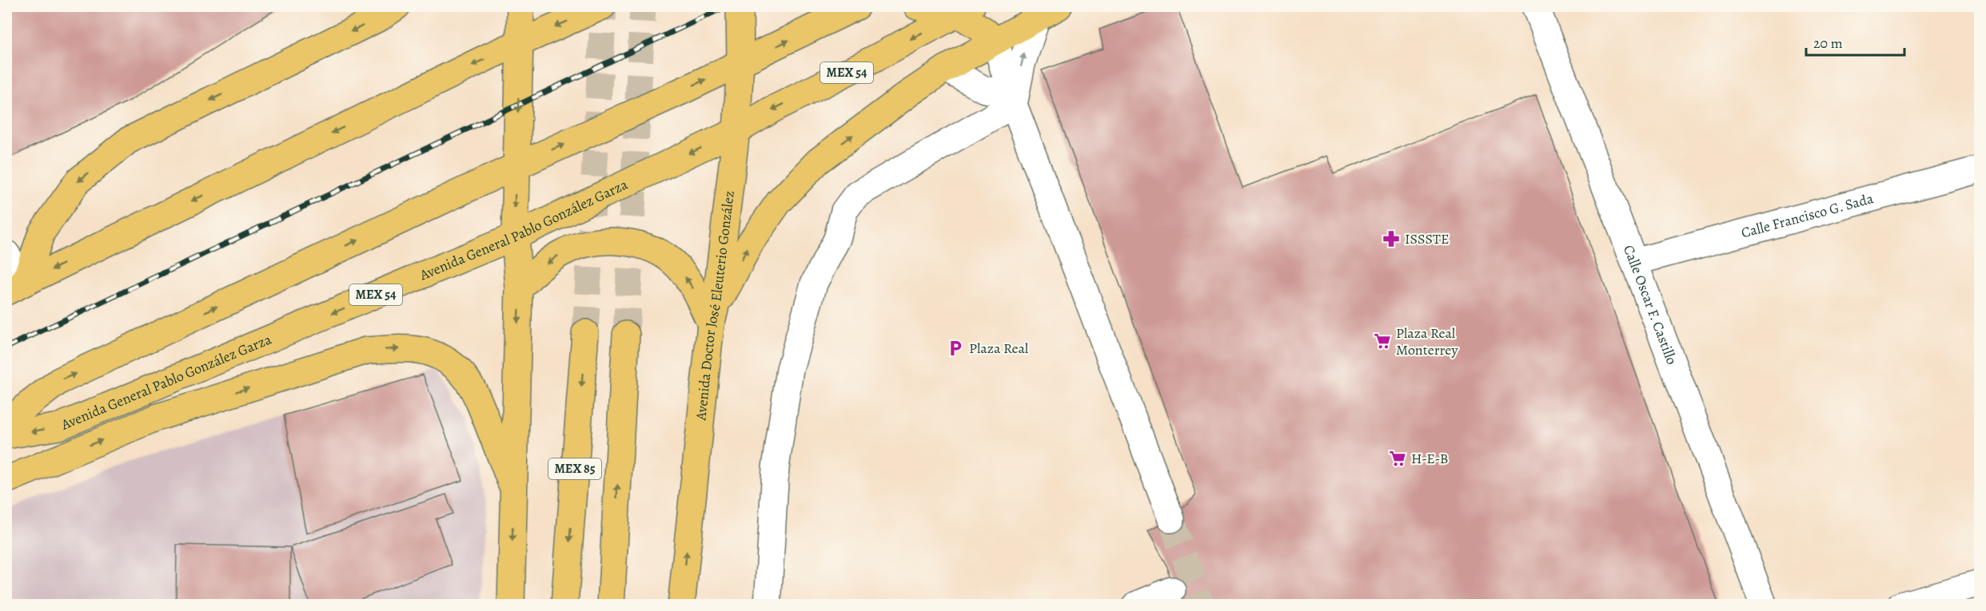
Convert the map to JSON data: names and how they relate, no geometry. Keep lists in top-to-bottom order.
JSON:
{
  "streets": {
    "main road": [
      "MEX 54",
      "Avenida General Pablo González Garza",
      "Avenida Doctor José Eleuterio González",
      "MEX 85"
    ],
    "street": ["Calle Francisco G. Sada", "Calle Oscar F. Castillo"]
  },
  "crossings": [
    ["Calle Francisco G. Sada", "Calle Oscar F. Castillo"],
    ["Avenida General Pablo González Garza", "Avenida Doctor José Eleuterio González"]
  ],
  "places": {
    "pharmacy": ["ISSSTE"],
    "supermarket": ["Plaza Real Monterrey", "H-E-B"],
    "parking": ["Plaza Real"]
  },
  "scale_bar": "20 m"
}
